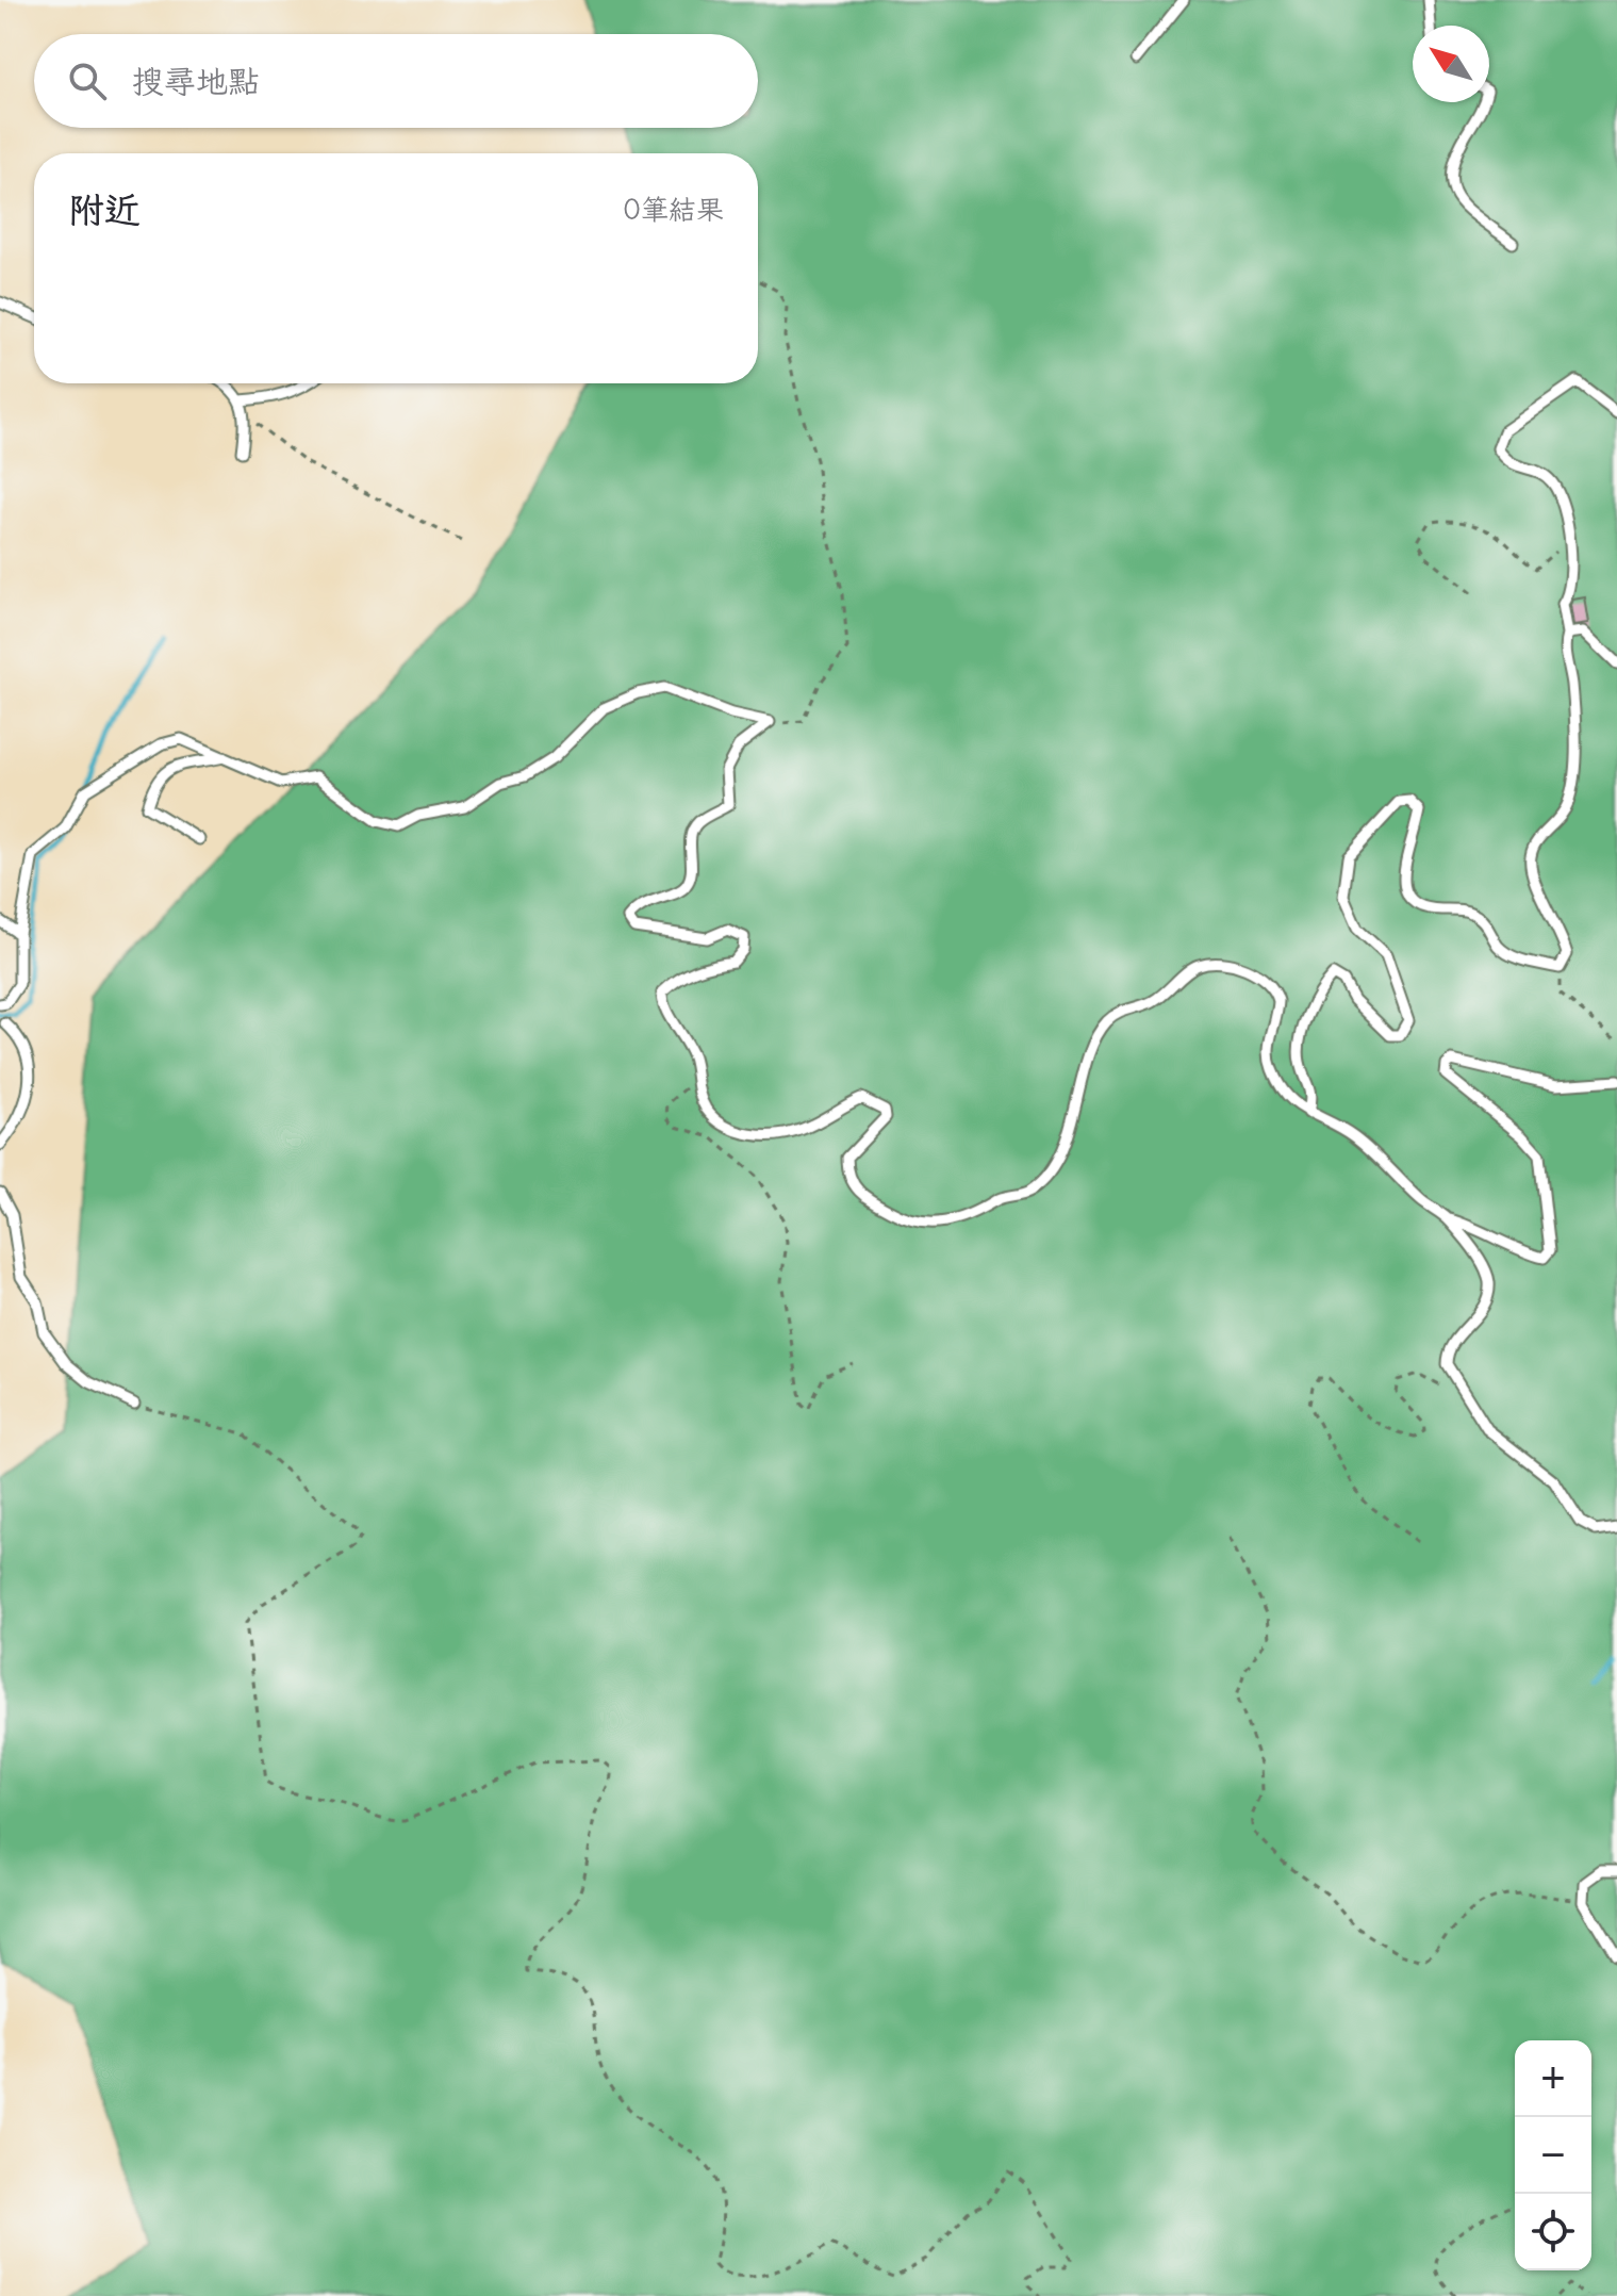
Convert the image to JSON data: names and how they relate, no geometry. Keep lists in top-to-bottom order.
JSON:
{
  "north": "top left",
  "page": {
    "search": "搜尋地點",
    "heading": ["附近", "0筆結果"],
    "map_buttons": ["+", "−"]
  }
}
